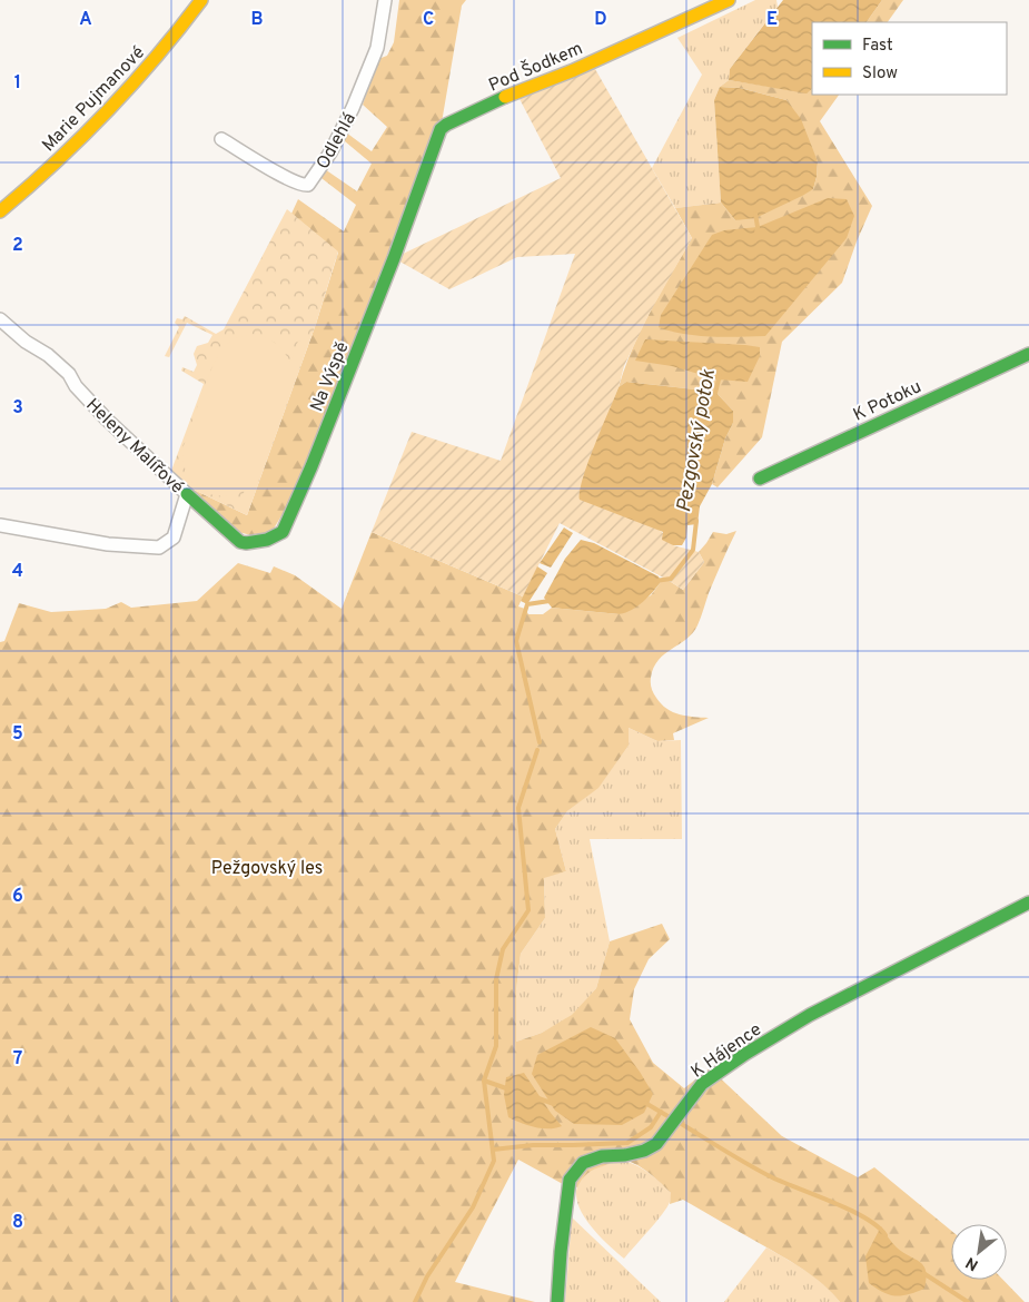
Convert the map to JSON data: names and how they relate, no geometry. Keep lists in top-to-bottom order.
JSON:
{
  "streets": {
    "street": [
      "Pod Šodkem",
      "Marie Pujmanové",
      "Odlehlá",
      "Na Výspě",
      "K Potoku",
      "Heleny Malířové",
      "K Hájence"
    ]
  },
  "crossings": [
    ["Pod Šodkem", "Na Výspě"],
    ["Na Výspě", "Heleny Malířové"]
  ],
  "water": ["Pezgovský potok"],
  "parks": ["Pežgovský les"],
  "legend": ["Fast", "Slow"],
  "north": "bottom left",
  "grid": {
    "columns": [
      "A",
      "B",
      "C",
      "D",
      "E"
    ],
    "rows": [
      "1",
      "2",
      "3",
      "4",
      "5",
      "6",
      "7",
      "8"
    ]
  }
}
